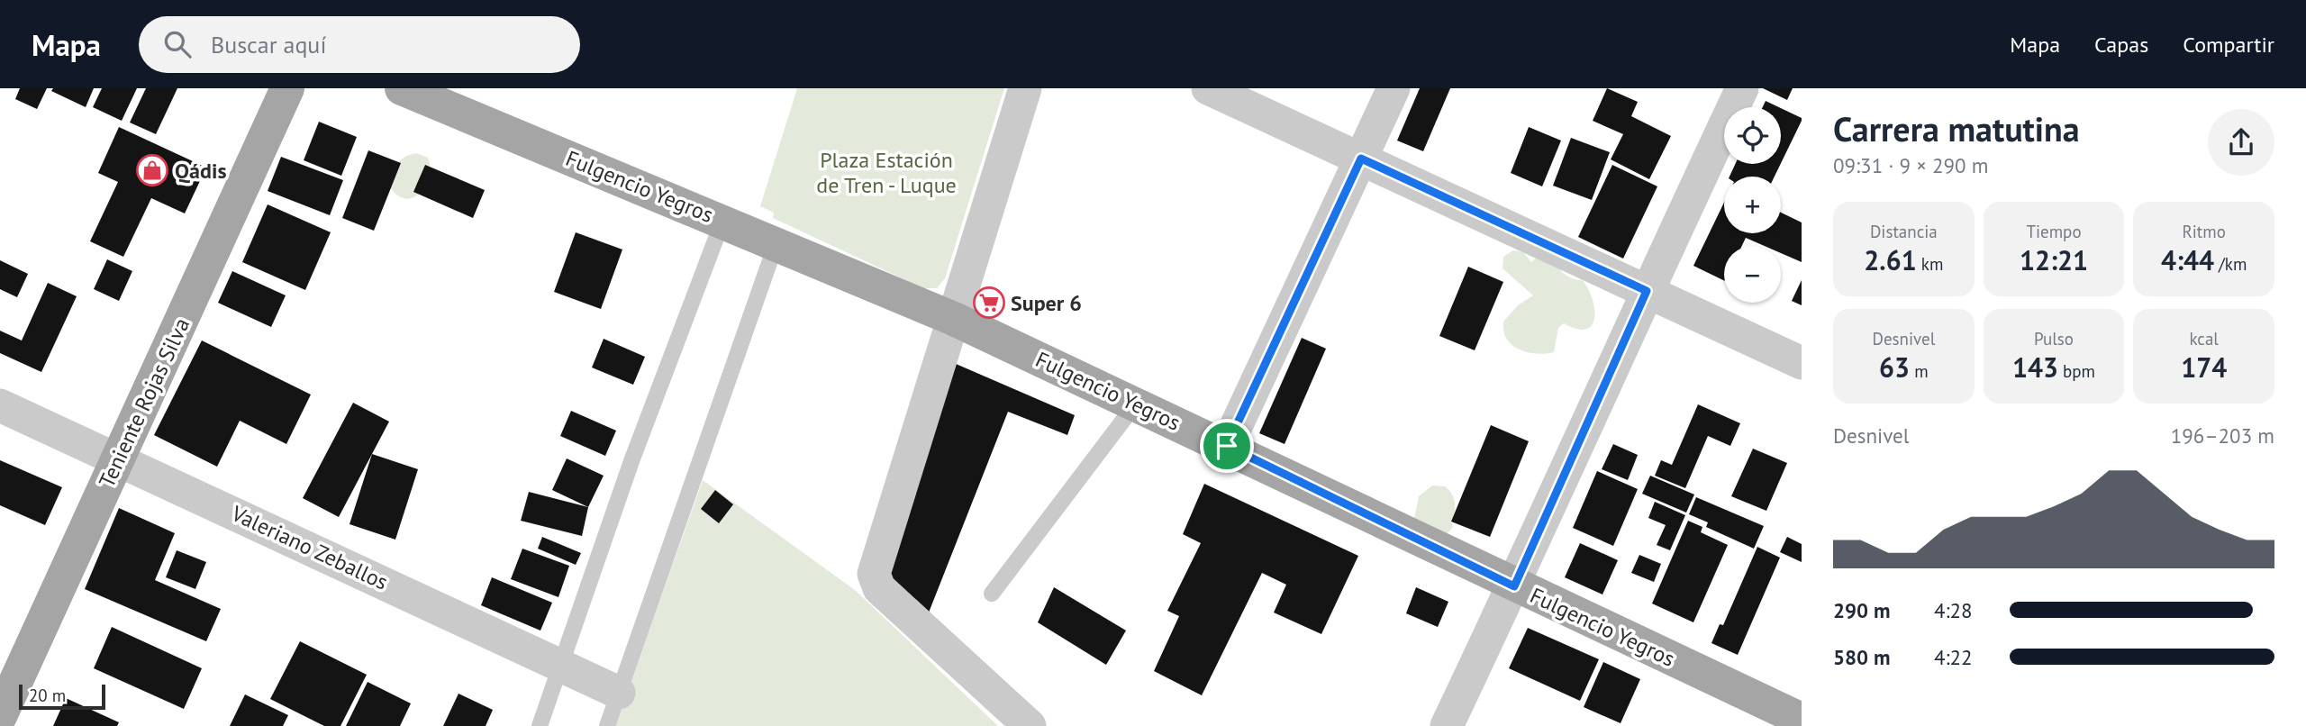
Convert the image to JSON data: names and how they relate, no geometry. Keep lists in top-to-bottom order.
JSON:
{
  "streets": {
    "main road": ["Fulgencio Yegros", "Teniente Rojas Silva"],
    "street": ["Valeriano Zeballos"]
  },
  "crossings": [
    ["Teniente Rojas Silva", "Valeriano Zeballos"]
  ],
  "parks": ["Plaza Estación de Tren - Luque"],
  "places": {
    "shop": ["Qádis"],
    "supermarket": ["Super 6"]
  },
  "scale_bar": "20 m",
  "page": {
    "header": "Mapa",
    "search": "Buscar aquí",
    "nav": ["Mapa", "Capas", "Compartir"],
    "heading": ["Carrera matutina", "09:31 · 9 × 290 m"],
    "map_buttons": ["+", "−"],
    "stats": [
      ["Distancia", "2.61 km"],
      ["Tiempo", "12:21"],
      ["Ritmo", "4:44 /km"],
      ["Desnivel", "63 m"],
      ["Pulso", "143 bpm"],
      ["kcal", "174"]
    ],
    "chart": ["Desnivel", "196–203 m"],
    "list": [
      {
        "name": "290 m",
        "note": "4:28"
      },
      {
        "name": "580 m",
        "note": "4:22"
      }
    ],
    "scale": "20 m"
  }
}
